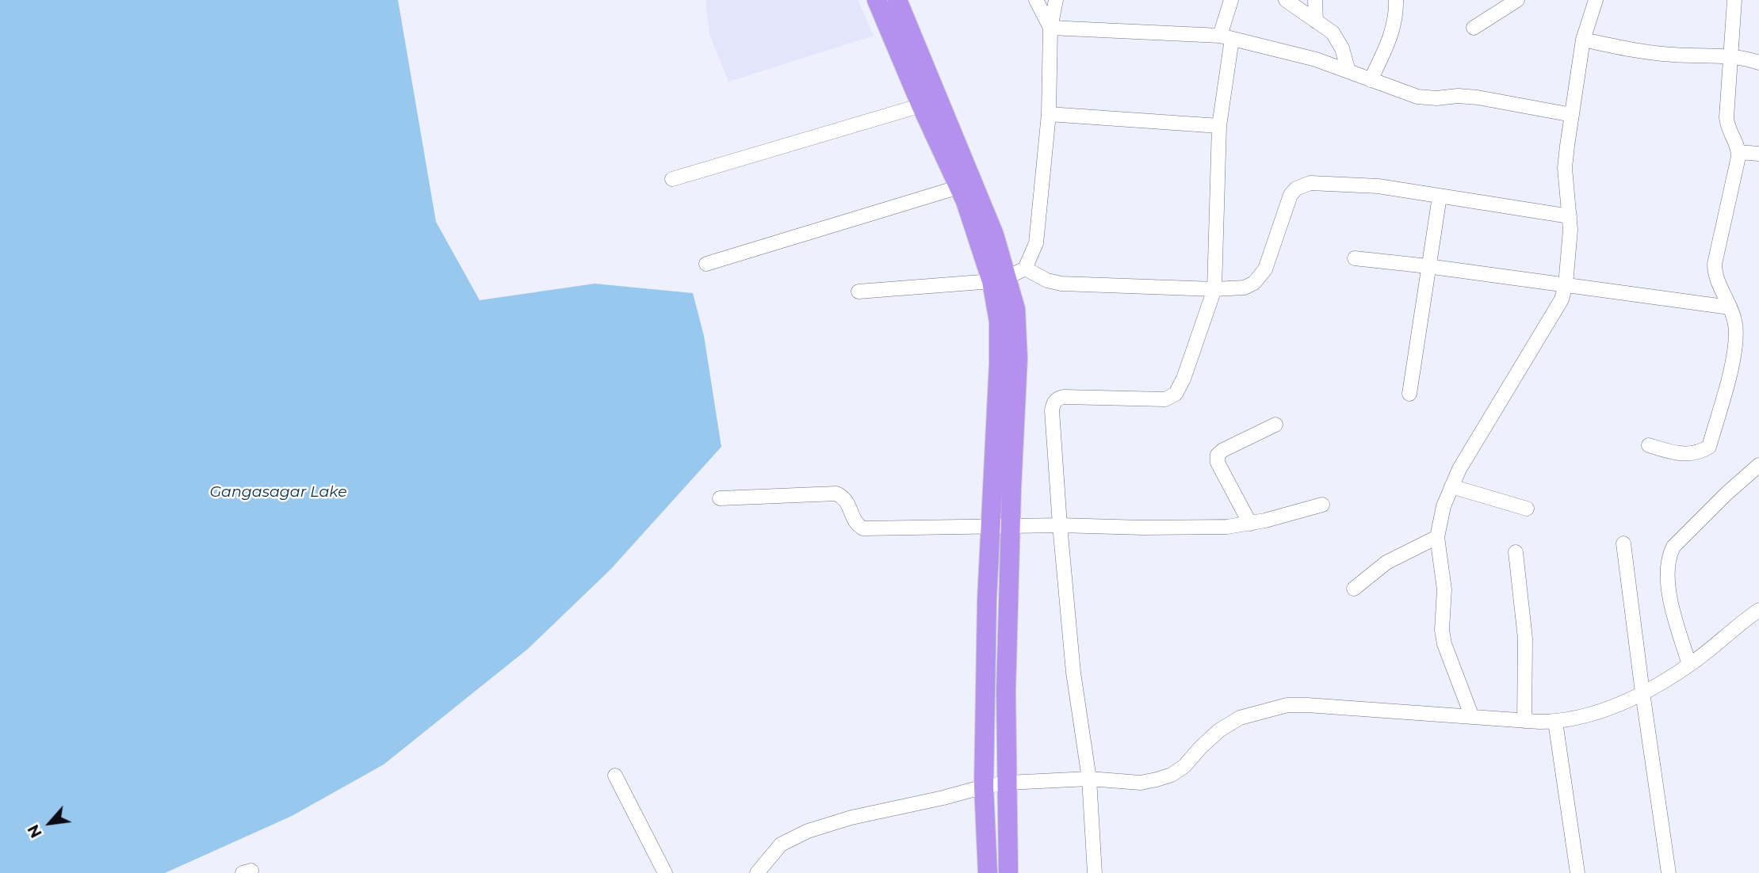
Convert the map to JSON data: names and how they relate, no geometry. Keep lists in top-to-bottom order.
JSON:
{
  "water": ["Gangasagar Lake"],
  "north": "bottom left"
}
